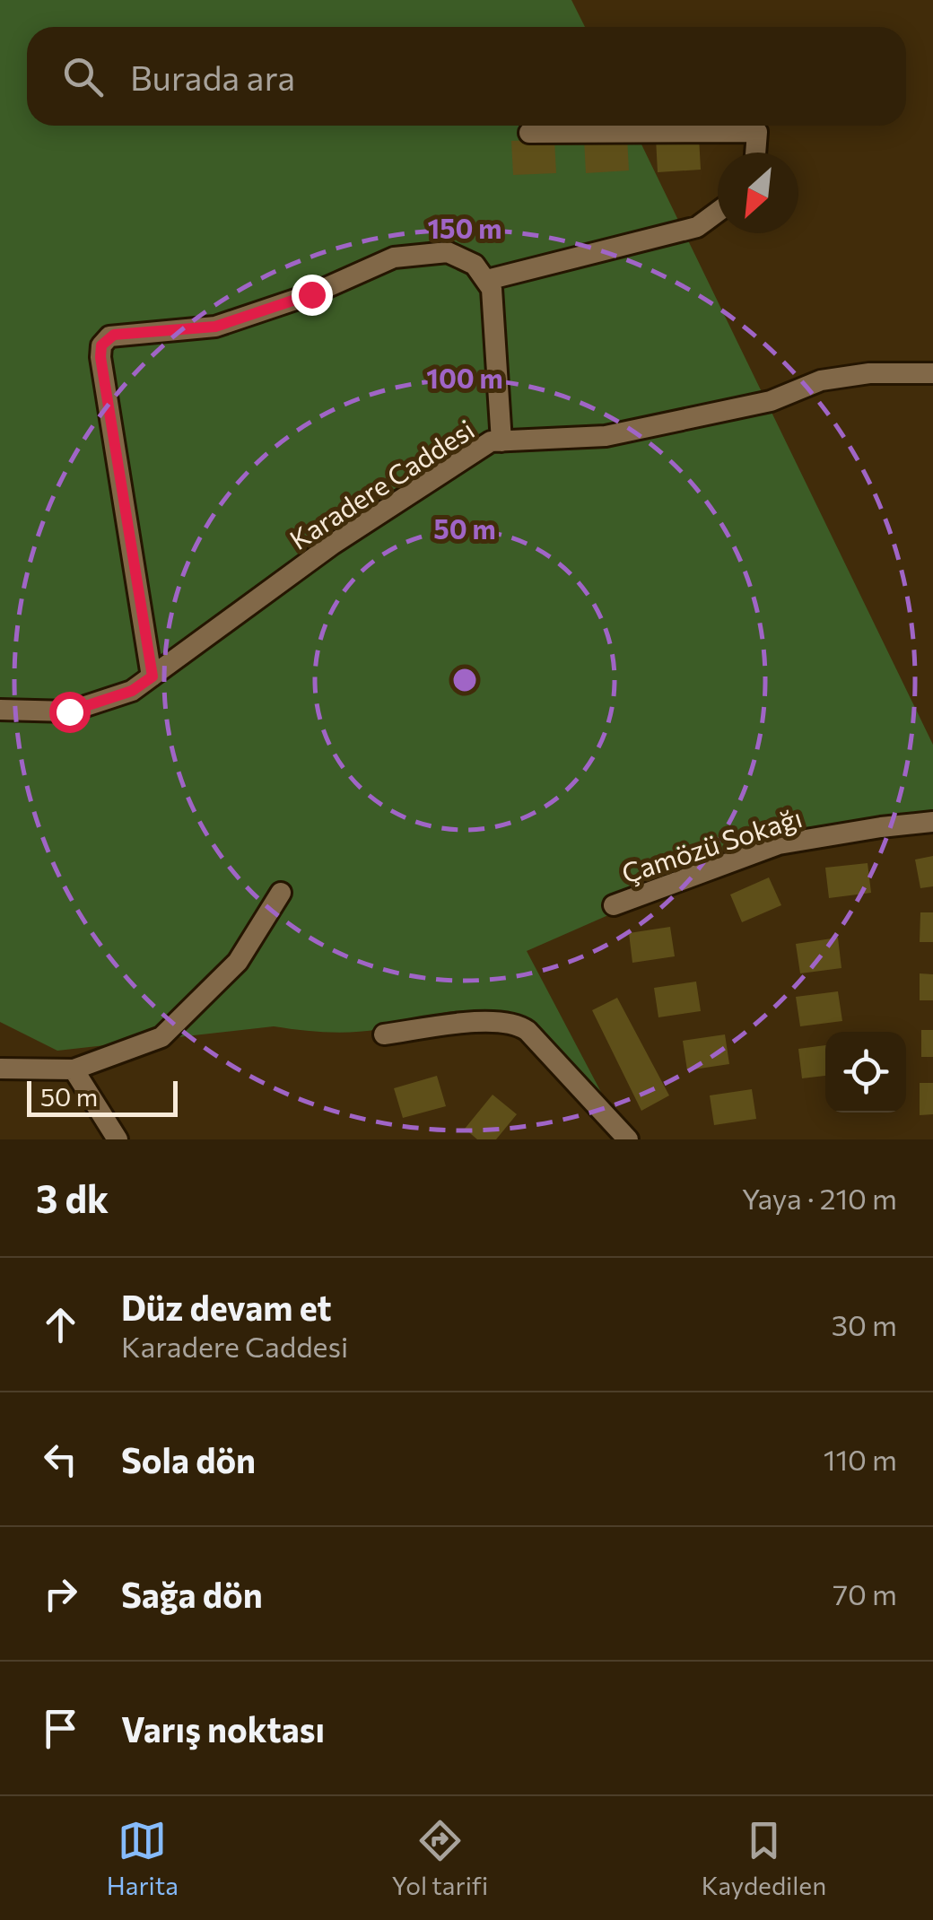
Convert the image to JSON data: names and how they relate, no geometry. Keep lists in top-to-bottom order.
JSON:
{
  "streets": {
    "street": ["Karadere Caddesi", "Çamözü Sokağı"]
  },
  "scale_bar": "50 m",
  "north": "bottom left",
  "page": {
    "search": "Burada ara",
    "scale": "50 m",
    "heading": ["3 dk", "Yaya · 210 m"],
    "list": [
      ["Düz devam et", "Karadere Caddesi", "30 m"],
      ["Sola dön", "110 m"],
      ["Sağa dön", "70 m"],
      "Varış noktası"
    ],
    "nav": ["Harita", "Yol tarifi", "Kaydedilen"]
  },
  "rings": ["150 m", "100 m", "50 m"]
}
